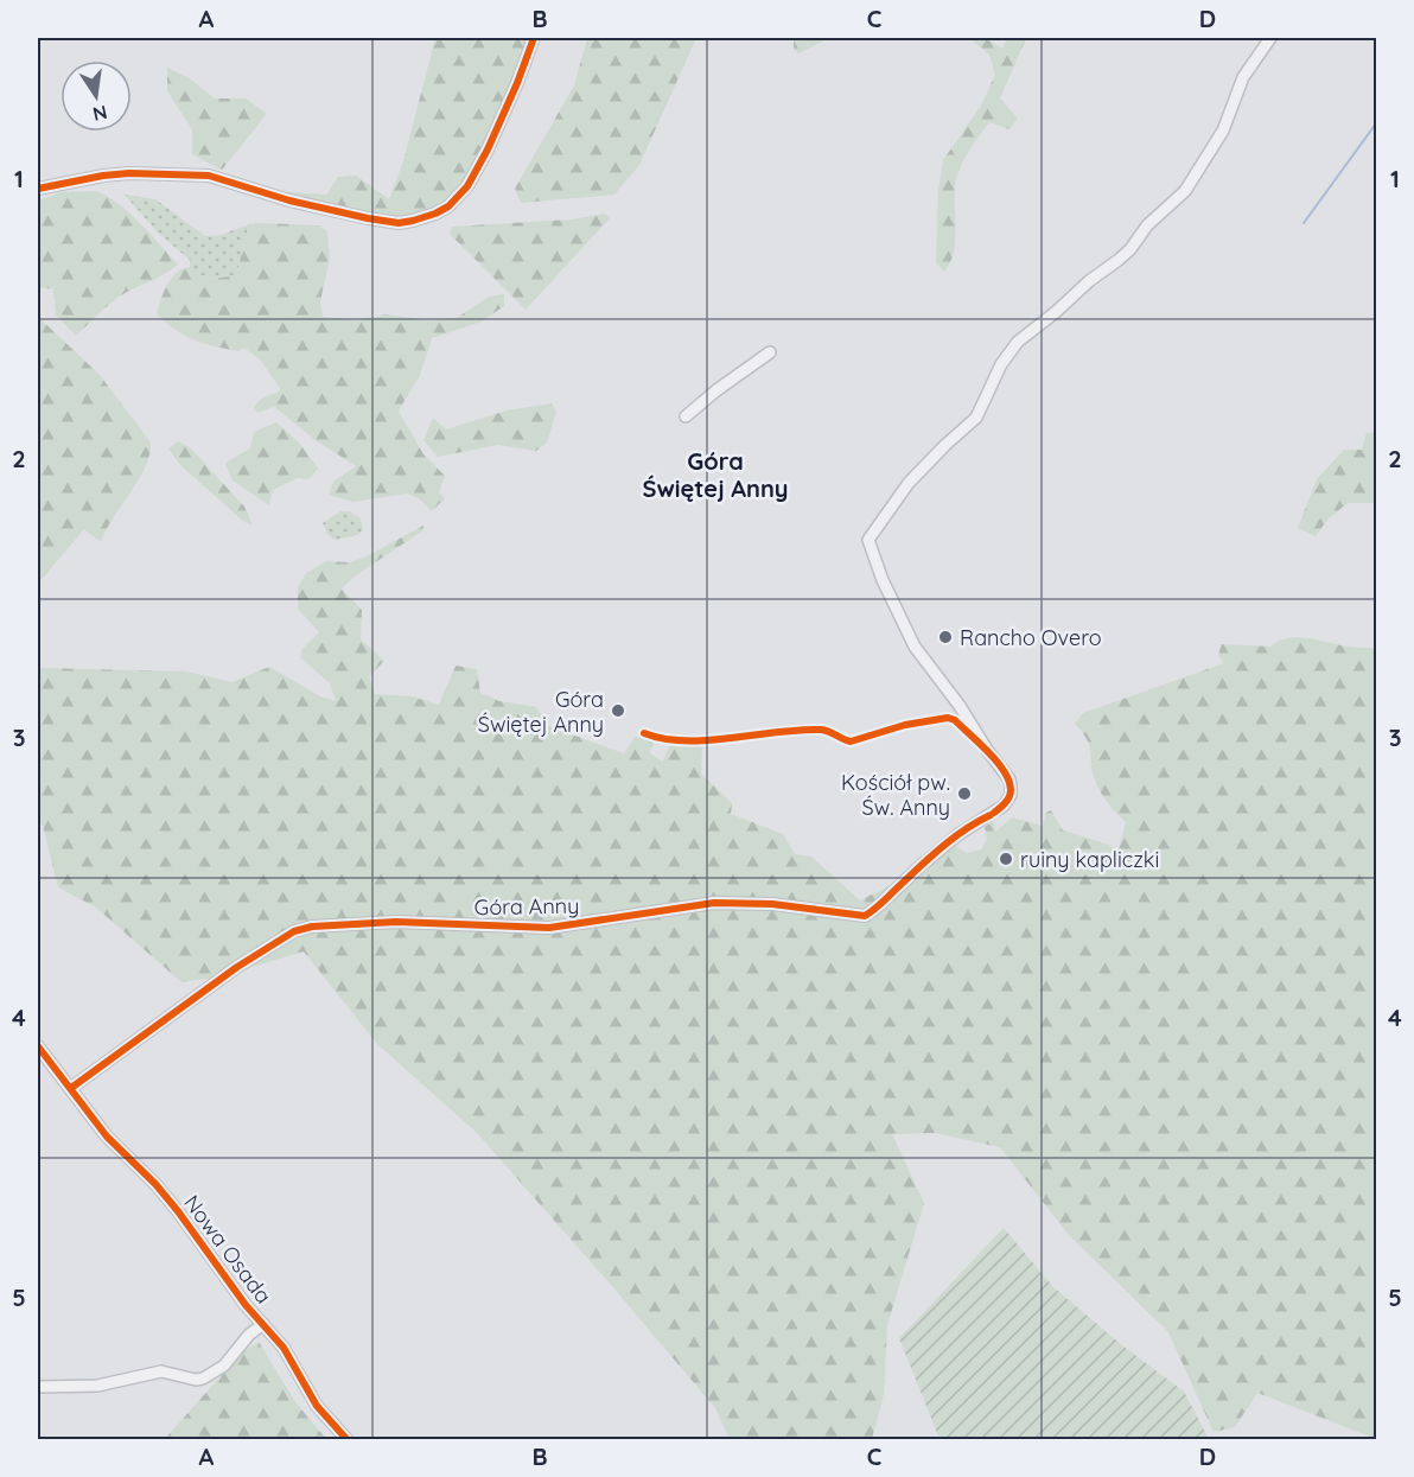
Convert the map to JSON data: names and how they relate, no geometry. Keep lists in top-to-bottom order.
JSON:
{
  "streets": {
    "street": ["Góra Anny", "Nowa Osada"]
  },
  "crossings": [
    ["Góra Anny", "Nowa Osada"]
  ],
  "districts": ["Góra Świętej Anny"],
  "places": [
    "Rancho Overo",
    "Góra Świętej Anny",
    "Kościół pw. Św. Anny",
    "ruiny kapliczki"
  ],
  "north": "bottom",
  "grid": {
    "columns": [
      "A",
      "B",
      "C",
      "D"
    ],
    "rows": [
      "1",
      "2",
      "3",
      "4",
      "5"
    ]
  }
}
